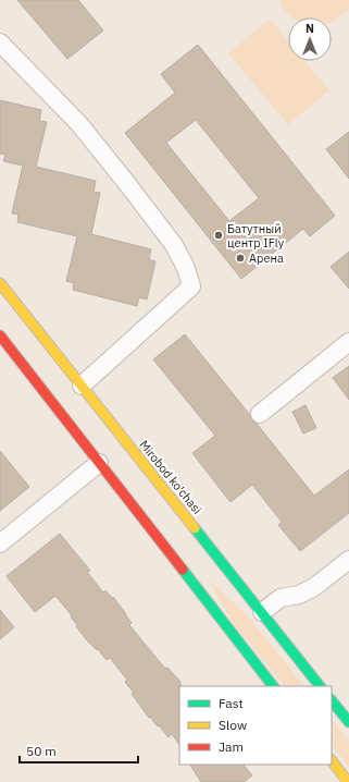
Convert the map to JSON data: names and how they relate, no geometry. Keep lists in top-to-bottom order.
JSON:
{
  "streets": {
    "main road": ["Mirobod ko'chasi"]
  },
  "places": ["Батутный центр IFly", "Арена"],
  "legend": ["Fast", "Slow", "Jam"],
  "scale_bar": "50 m",
  "north": "top"
}
